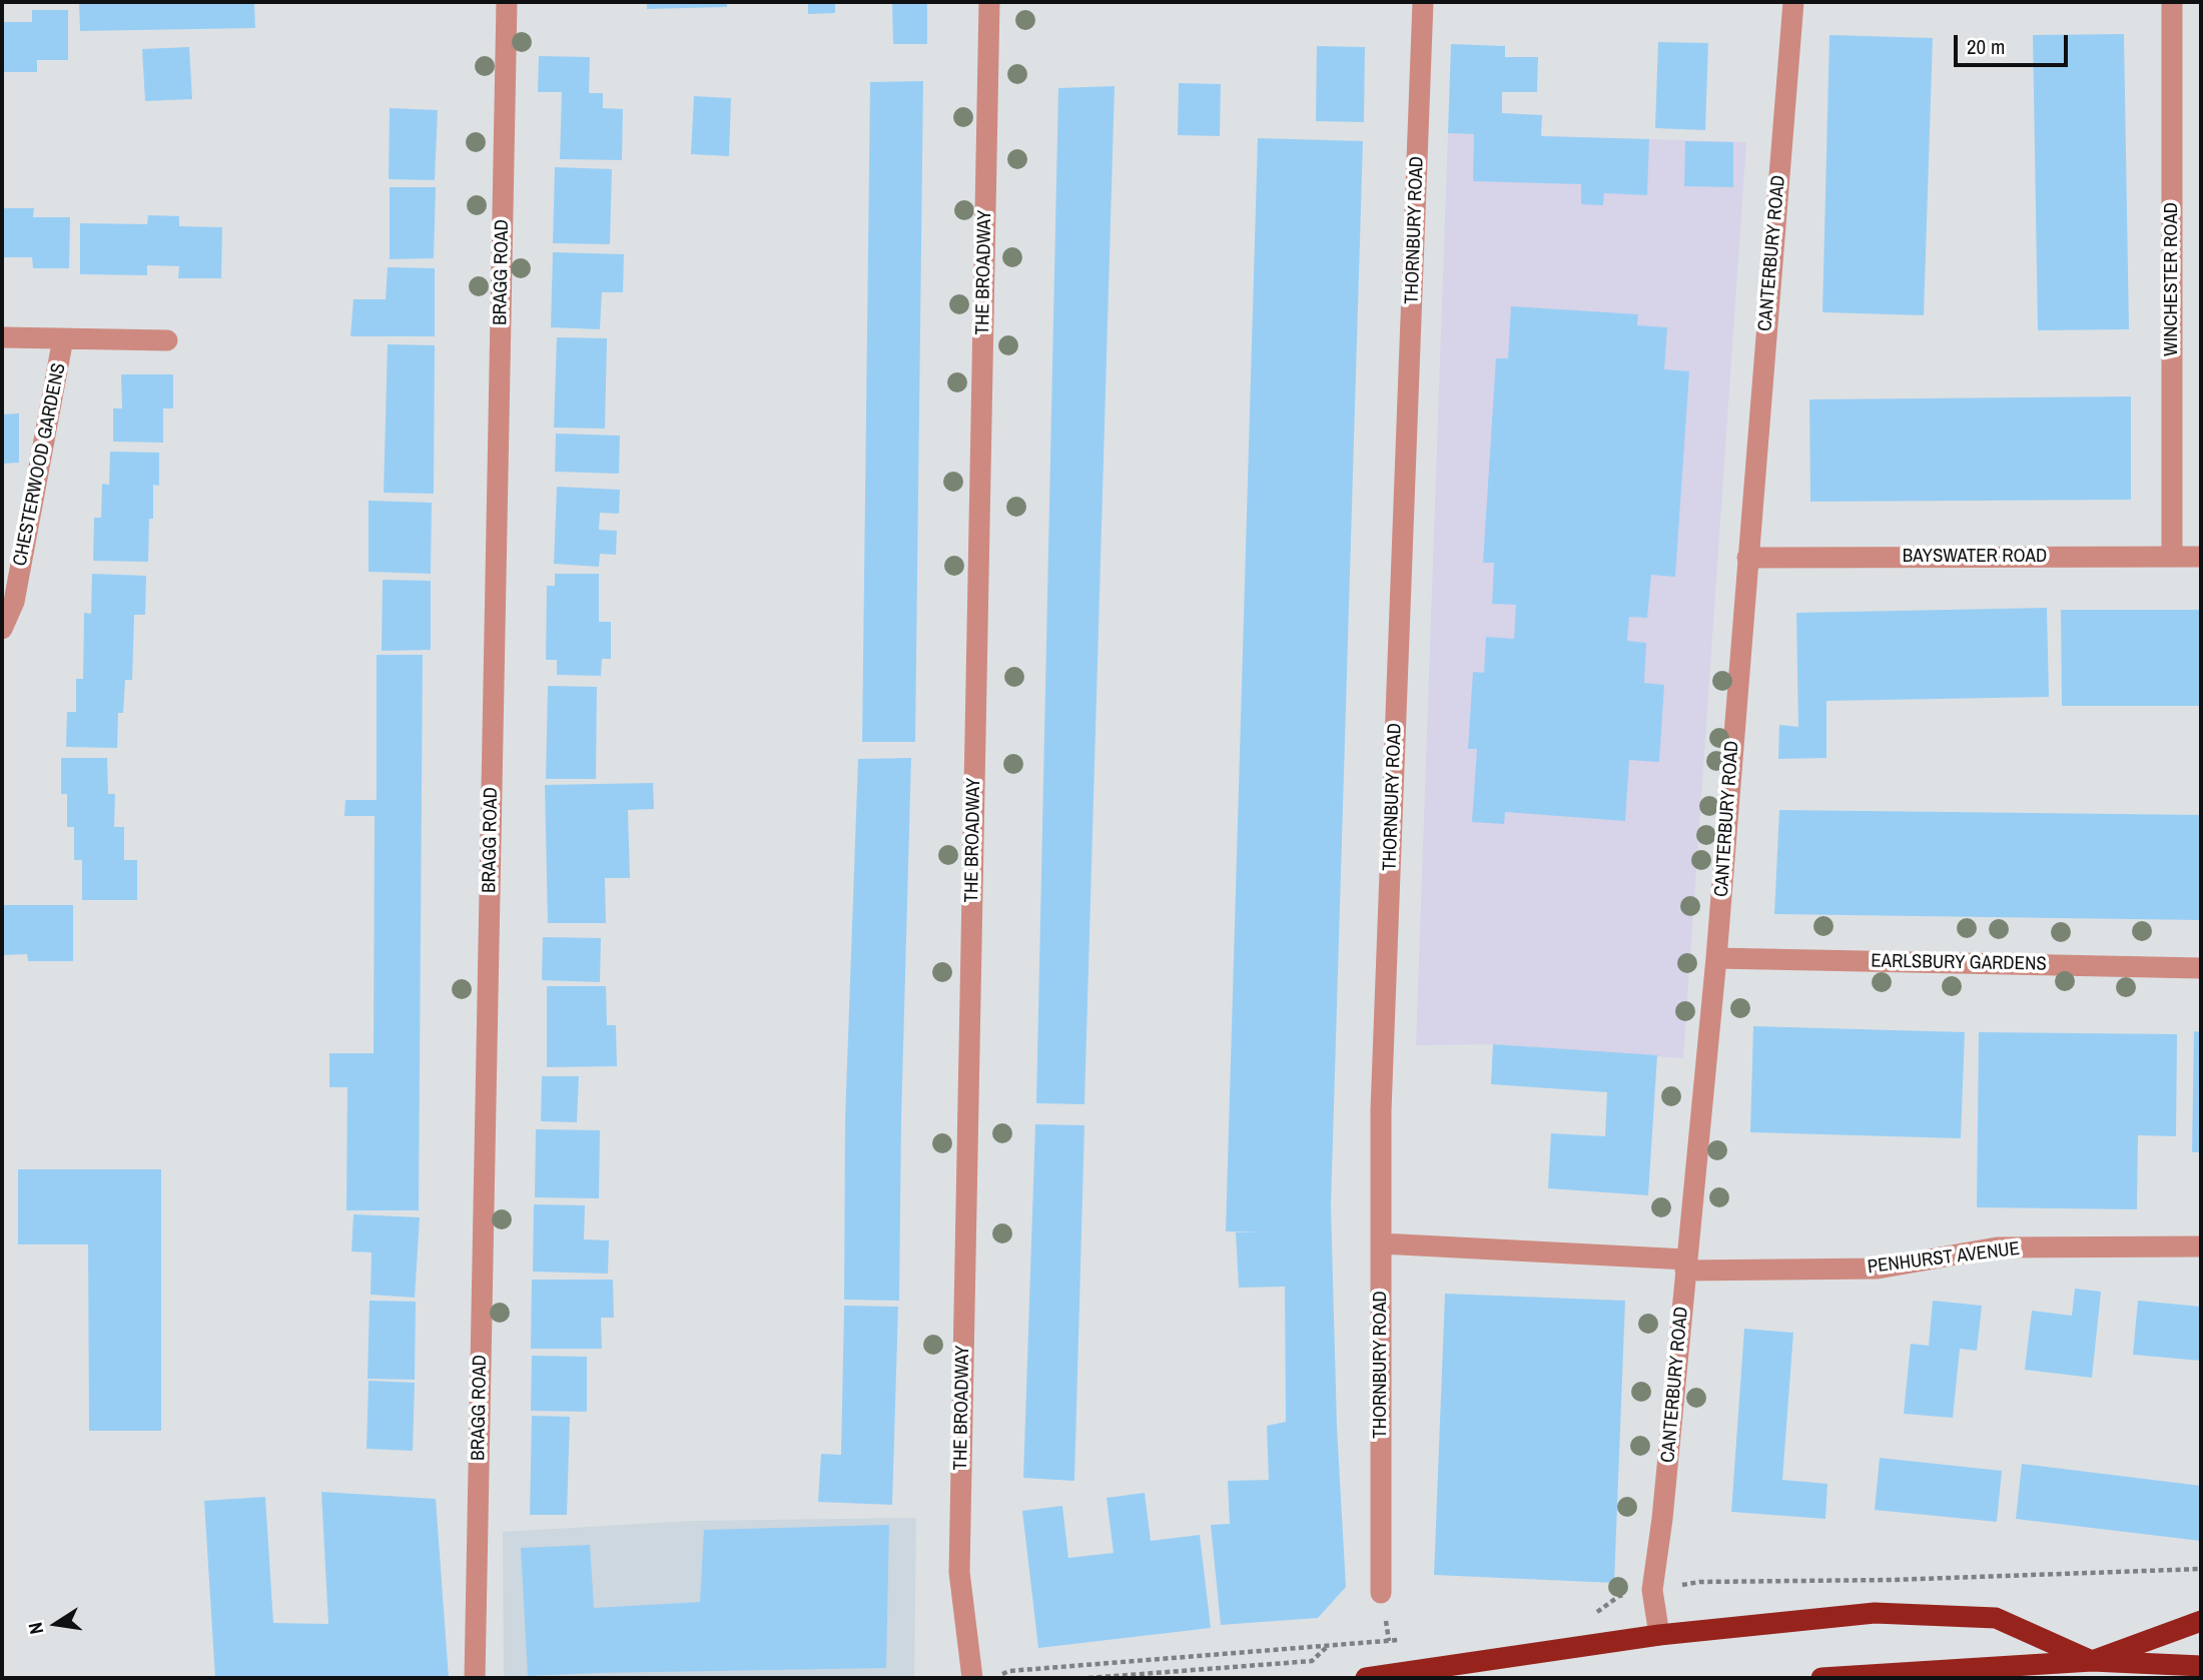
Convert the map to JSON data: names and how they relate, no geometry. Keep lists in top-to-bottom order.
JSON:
{
  "streets": {
    "street": [
      "THORNBURY ROAD",
      "CANTERBURY ROAD",
      "BRAGG ROAD",
      "THE BROADWAY",
      "WINCHESTER ROAD",
      "CHESTERWOOD GARDENS",
      "BAYSWATER ROAD",
      "EARLSBURY GARDENS",
      "PENHURST AVENUE"
    ]
  },
  "crossings": [
    ["THORNBURY ROAD", "PENHURST AVENUE"],
    ["CANTERBURY ROAD", "BAYSWATER ROAD"],
    ["CANTERBURY ROAD", "EARLSBURY GARDENS"],
    ["CANTERBURY ROAD", "PENHURST AVENUE"],
    ["WINCHESTER ROAD", "BAYSWATER ROAD"]
  ],
  "scale_bar": "20 m",
  "north": "left"
}
